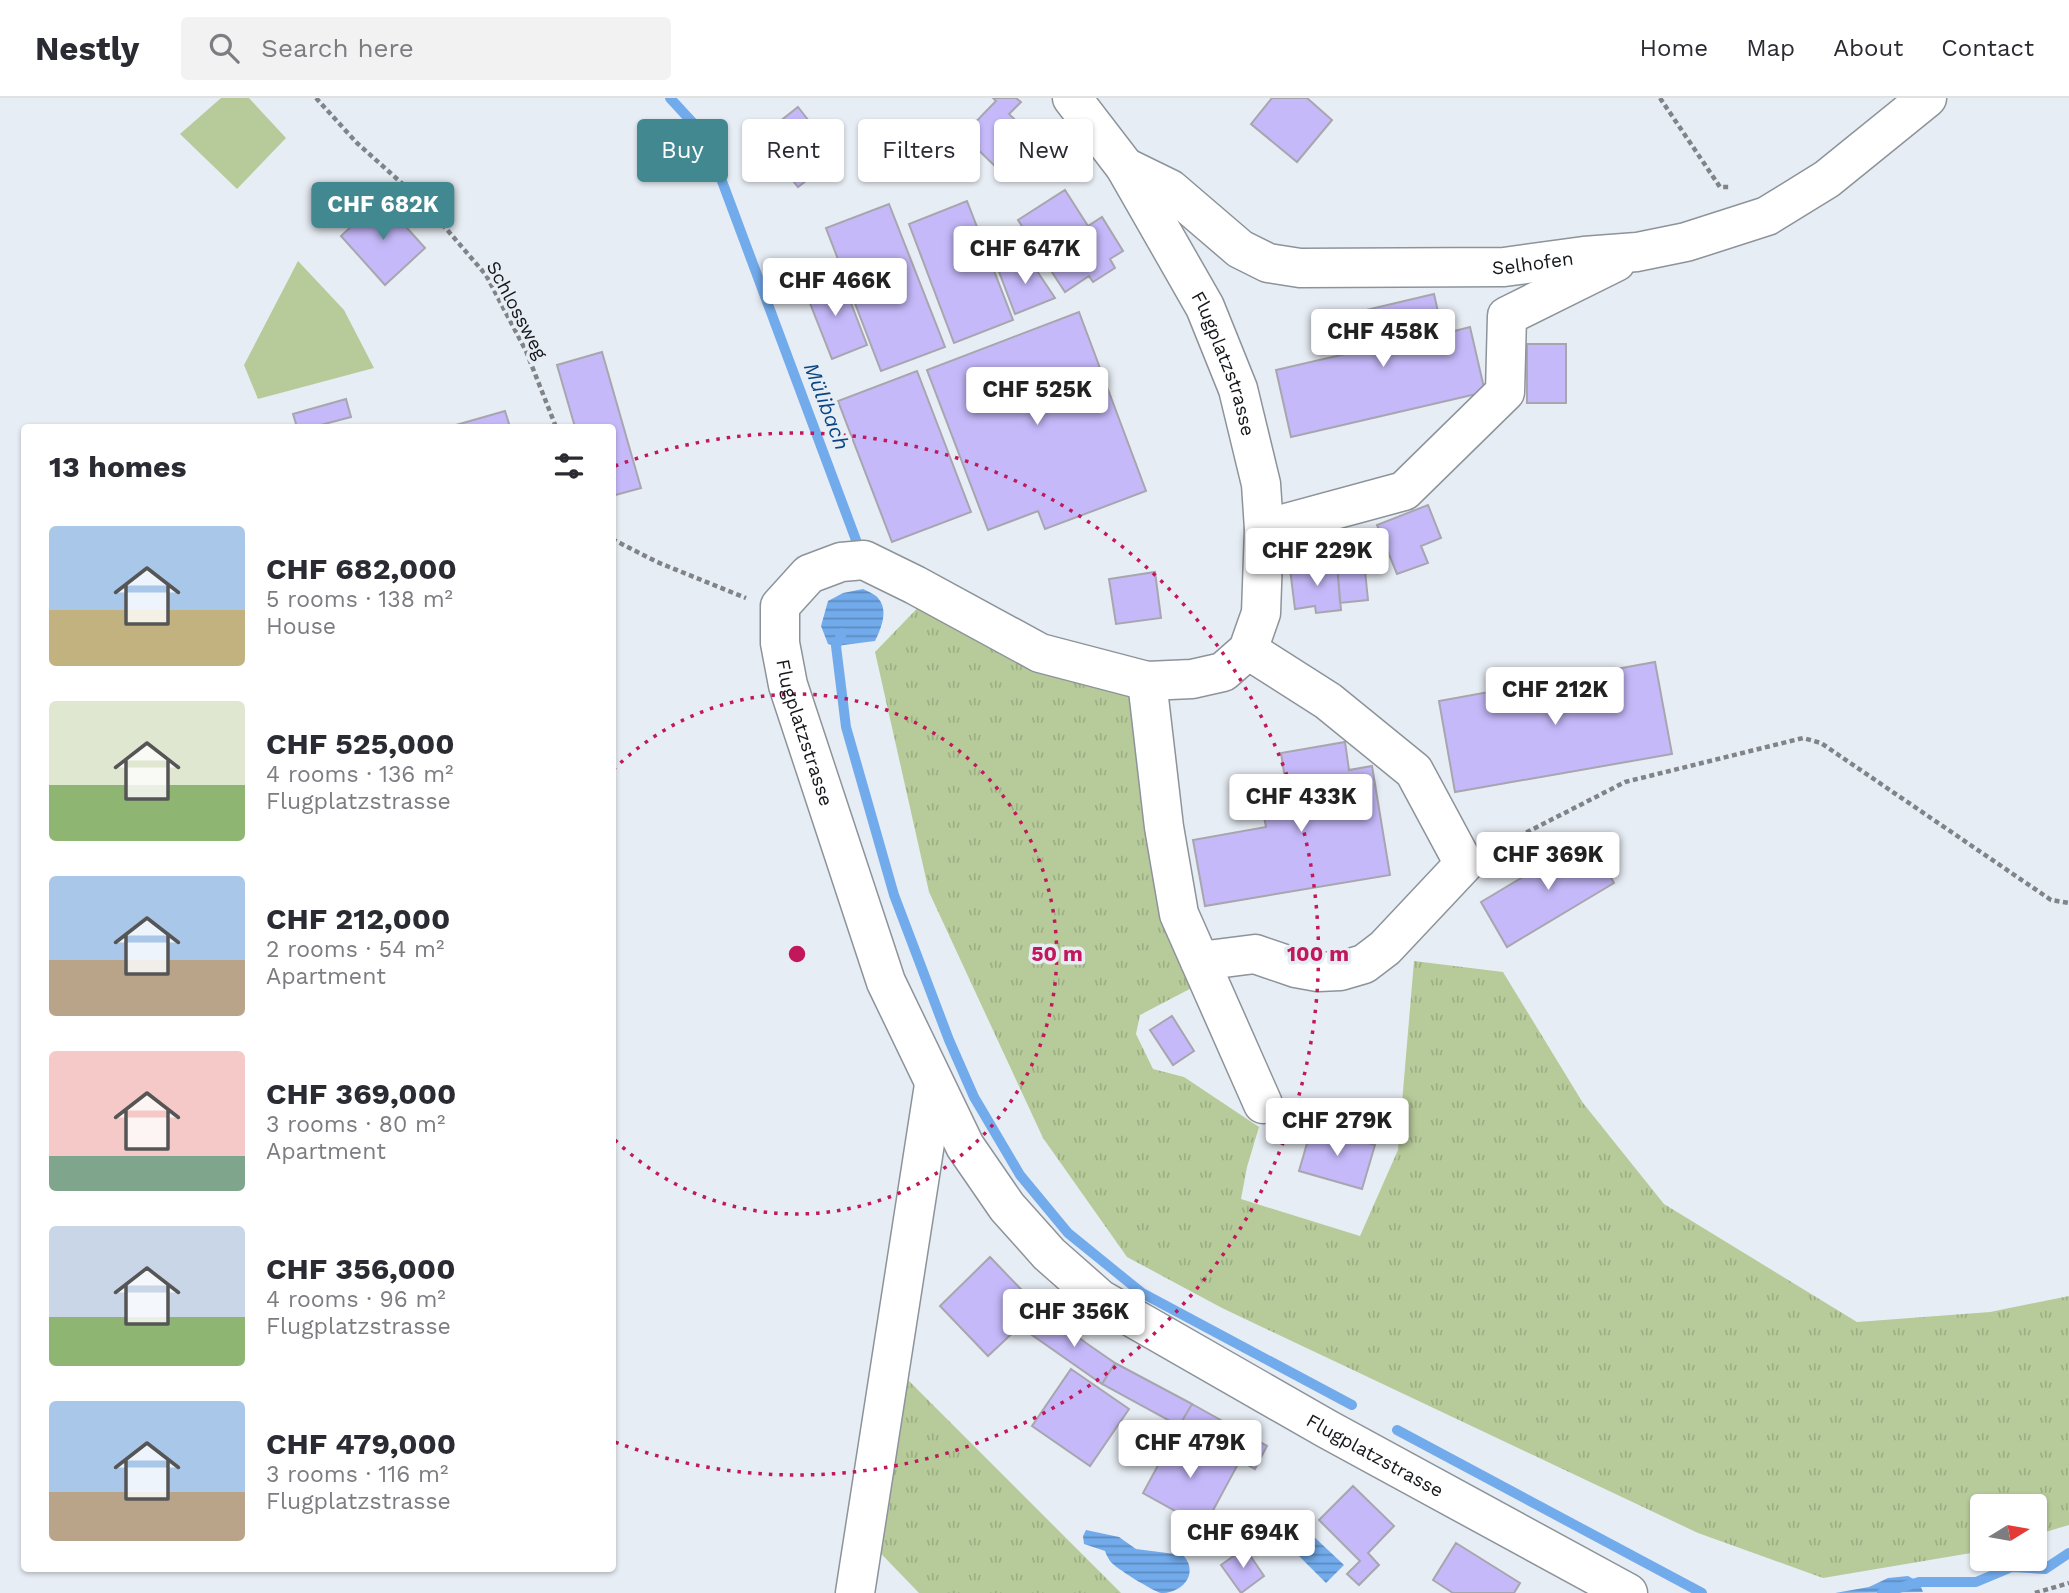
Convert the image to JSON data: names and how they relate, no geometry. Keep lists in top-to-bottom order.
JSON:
{
  "streets": {
    "street": ["Selhofen", "Flugplatzstrasse"],
    "path": ["Schlossweg"]
  },
  "crossings": [
    ["Selhofen", "Flugplatzstrasse"]
  ],
  "water": ["Mülibach"],
  "north": "right",
  "page": {
    "header": "Nestly",
    "search": "Search here",
    "nav": [
      "Home",
      "Map",
      "About",
      "Contact"
    ],
    "chip": [
      "Buy",
      "Rent",
      "Filters",
      "New"
    ],
    "price": [
      "CHF 682K",
      "CHF 647K",
      "CHF 466K",
      "CHF 458K",
      "CHF 525K",
      "CHF 229K",
      "CHF 212K",
      "CHF 433K",
      "CHF 369K",
      "CHF 279K",
      "CHF 356K",
      "CHF 479K",
      "CHF 694K"
    ],
    "heading": "13 homes",
    "list": [
      {
        "name": "CHF 682,000",
        "note": "5 rooms · 138 m² · House"
      },
      {
        "name": "CHF 525,000",
        "note": "4 rooms · 136 m² · Flugplatzstrasse"
      },
      {
        "name": "CHF 212,000",
        "note": "2 rooms · 54 m² · Apartment"
      },
      {
        "name": "CHF 369,000",
        "note": "3 rooms · 80 m² · Apartment"
      },
      {
        "name": "CHF 356,000",
        "note": "4 rooms · 96 m² · Flugplatzstrasse"
      },
      {
        "name": "CHF 479,000",
        "note": "3 rooms · 116 m² · Flugplatzstrasse"
      }
    ]
  },
  "rings": ["50 m", "100 m"]
}
